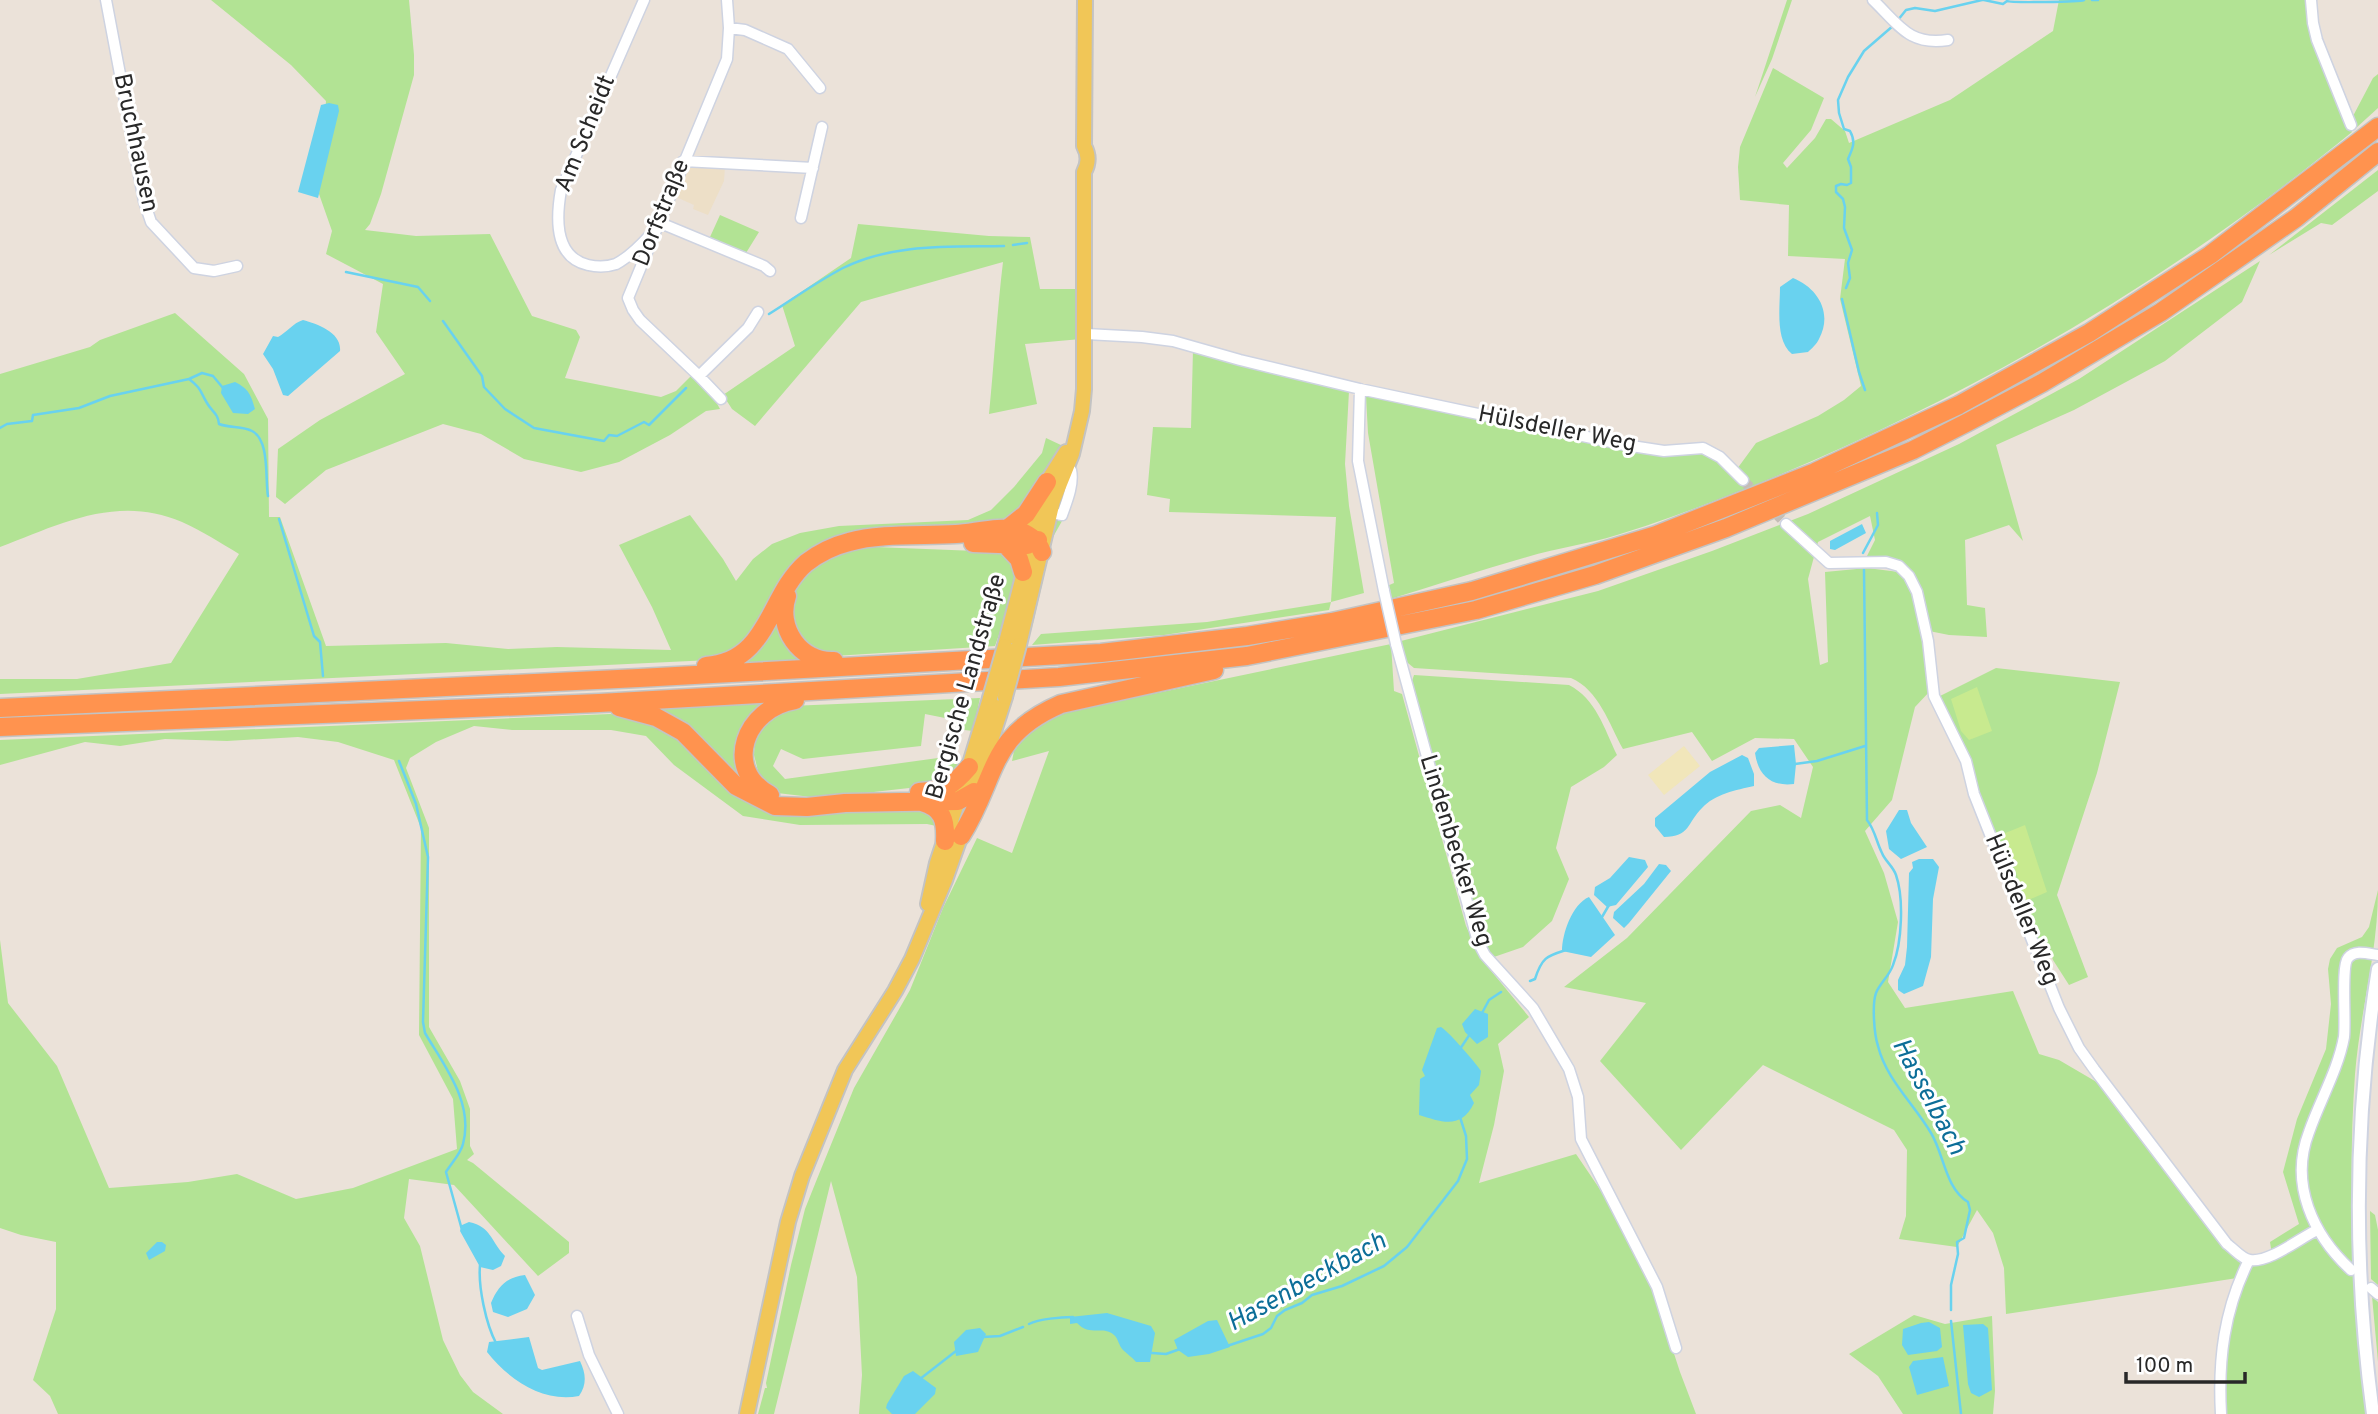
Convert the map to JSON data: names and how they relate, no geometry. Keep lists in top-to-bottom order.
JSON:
{
  "streets": {
    "main road": ["Bergische Landstraße"],
    "street": [
      "Am Scheidt",
      "Bruchhausen",
      "Dorfstraße",
      "Hülsdeller Weg",
      "Lindenbecker Weg"
    ]
  },
  "crossings": [
    ["Am Scheidt", "Dorfstraße"],
    ["Hülsdeller Weg", "Bergische Landstraße"],
    ["Hülsdeller Weg", "Lindenbecker Weg"]
  ],
  "water": ["Hasselbach", "Hasenbeckbach"],
  "scale_bar": "100 m"
}
